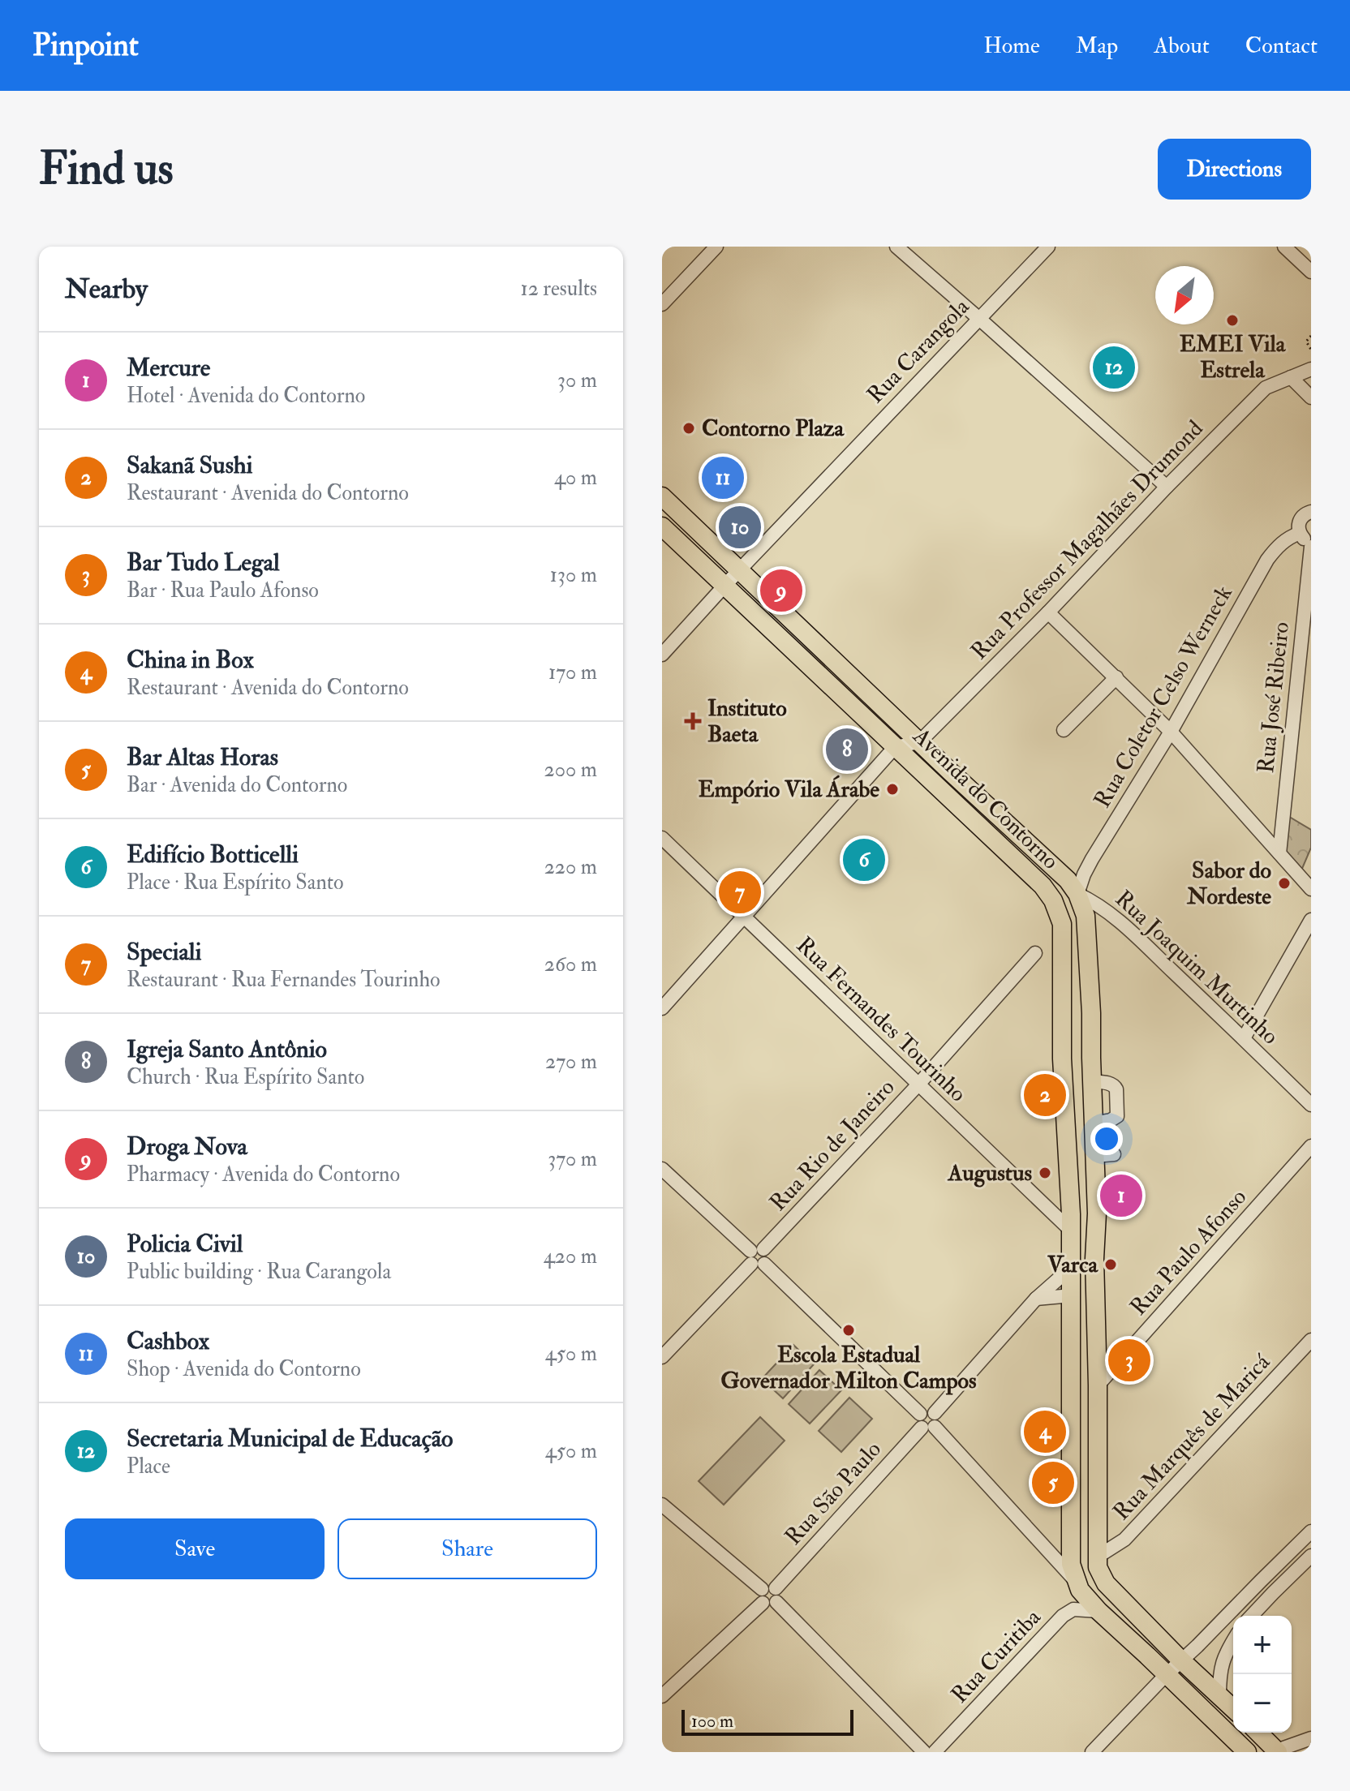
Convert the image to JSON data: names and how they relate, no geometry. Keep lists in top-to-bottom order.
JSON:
{
  "streets": {
    "main road": ["Avenida do Contorno"],
    "street": [
      "Rua Carangola",
      "Rua Professor Magalhães Drumond",
      "Rua Coletor Celso Werneck",
      "Rua José Ribeiro",
      "Rua Joaquim Murtinho",
      "Rua Fernandes Tourinho",
      "Rua Rio de Janeiro",
      "Rua Paulo Afonso",
      "Rua Marquês de Maricá",
      "Rua São Paulo",
      "Rua Curitiba"
    ]
  },
  "crossings": [
    ["Rua Carangola", "Avenida do Contorno"],
    ["Rua Professor Magalhães Drumond", "Avenida do Contorno"],
    ["Rua Coletor Celso Werneck", "Avenida do Contorno"],
    ["Rua Coletor Celso Werneck", "Rua Joaquim Murtinho"],
    ["Avenida do Contorno", "Rua Joaquim Murtinho"],
    ["Avenida do Contorno", "Rua Fernandes Tourinho"],
    ["Avenida do Contorno", "Rua Paulo Afonso"],
    ["Avenida do Contorno", "Rua Marquês de Maricá"],
    ["Avenida do Contorno", "Rua São Paulo"],
    ["Avenida do Contorno", "Rua Curitiba"],
    ["Rua Fernandes Tourinho", "Rua Rio de Janeiro"]
  ],
  "places": {
    "other": [
      "EMEI Vila Estrela",
      "Contorno Plaza",
      "Empório Vila Árabe",
      "Sabor do Nordeste",
      "Augustus",
      "Varca",
      "Escola Estadual Governador Milton Campos"
    ],
    "health": ["Instituto Baeta"]
  },
  "scale_bar": "100 m",
  "north": "bottom left",
  "page": {
    "header": "Pinpoint",
    "nav": [
      "Home",
      "Map",
      "About",
      "Contact"
    ],
    "buttons": [
      "Directions",
      ["Save", "Share"]
    ],
    "title": "Find us",
    "heading": ["Nearby", "12 results"],
    "list": [
      {
        "mark": "1",
        "name": "Mercure",
        "note": "Hotel · Avenida do Contorno",
        "value": "30 m"
      },
      {
        "mark": "2",
        "name": "Sakanã Sushi",
        "note": "Restaurant · Avenida do Contorno",
        "value": "40 m"
      },
      {
        "mark": "3",
        "name": "Bar Tudo Legal",
        "note": "Bar · Rua Paulo Afonso",
        "value": "130 m"
      },
      {
        "mark": "4",
        "name": "China in Box",
        "note": "Restaurant · Avenida do Contorno",
        "value": "170 m"
      },
      {
        "mark": "5",
        "name": "Bar Altas Horas",
        "note": "Bar · Avenida do Contorno",
        "value": "200 m"
      },
      {
        "mark": "6",
        "name": "Edifício Botticelli",
        "note": "Place · Rua Espírito Santo",
        "value": "220 m"
      },
      {
        "mark": "7",
        "name": "Speciali",
        "note": "Restaurant · Rua Fernandes Tourinho",
        "value": "260 m"
      },
      {
        "mark": "8",
        "name": "Igreja Santo Antônio",
        "note": "Church · Rua Espírito Santo",
        "value": "270 m"
      },
      {
        "mark": "9",
        "name": "Droga Nova",
        "note": "Pharmacy · Avenida do Contorno",
        "value": "370 m"
      },
      {
        "mark": "10",
        "name": "Policia Civil",
        "note": "Public building · Rua Carangola",
        "value": "420 m"
      },
      {
        "mark": "11",
        "name": "Cashbox",
        "note": "Shop · Avenida do Contorno",
        "value": "450 m"
      },
      {
        "mark": "12",
        "name": "Secretaria Municipal de Educação",
        "note": "Place",
        "value": "450 m"
      }
    ],
    "pins": [
      "12",
      "11",
      "10",
      "9",
      "8",
      "6",
      "7",
      "2",
      "1",
      "3",
      "4",
      "5"
    ],
    "map_buttons": ["+", "−"],
    "scale": "100 m"
  }
}
